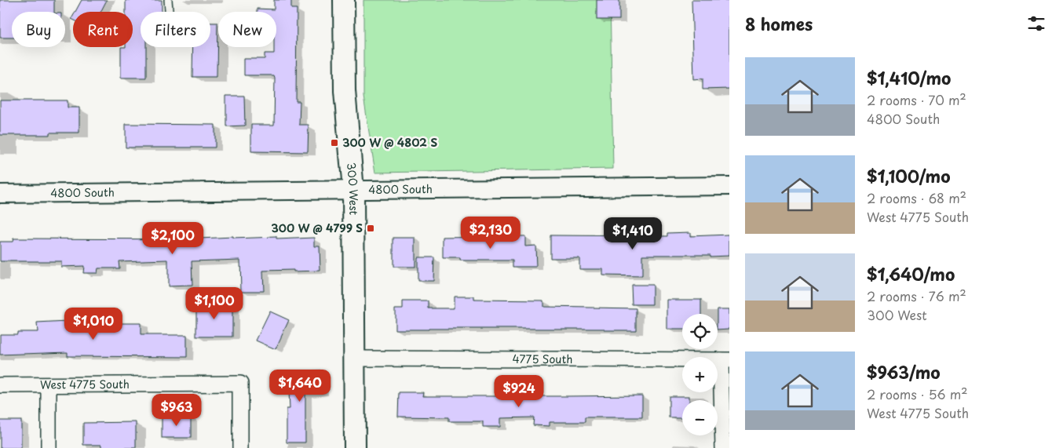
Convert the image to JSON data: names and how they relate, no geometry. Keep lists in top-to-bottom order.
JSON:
{
  "streets": {
    "main road": ["300 West"],
    "street": ["4800 South", "4775 South", "West 4775 South"]
  },
  "crossings": [
    ["300 West", "4800 South"],
    ["300 West", "4775 South"]
  ],
  "places": {
    "transit": ["300 W @ 4802 S", "300 W @ 4799 S"]
  },
  "page": {
    "heading": "8 homes",
    "chip": [
      "Buy",
      "Rent",
      "Filters",
      "New"
    ],
    "list": [
      {
        "name": "$1,410/mo",
        "note": "2 rooms · 70 m² · 4800 South"
      },
      {
        "name": "$1,100/mo",
        "note": "2 rooms · 68 m² · West 4775 South"
      },
      {
        "name": "$1,640/mo",
        "note": "2 rooms · 76 m² · 300 West"
      },
      {
        "name": "$963/mo",
        "note": "2 rooms · 56 m² · West 4775 South"
      }
    ],
    "price": [
      "$2,130",
      "$1,410",
      "$2,100",
      "$1,100",
      "$1,010",
      "$1,640",
      "$924",
      "$963"
    ],
    "map_buttons": ["+", "−"]
  }
}
